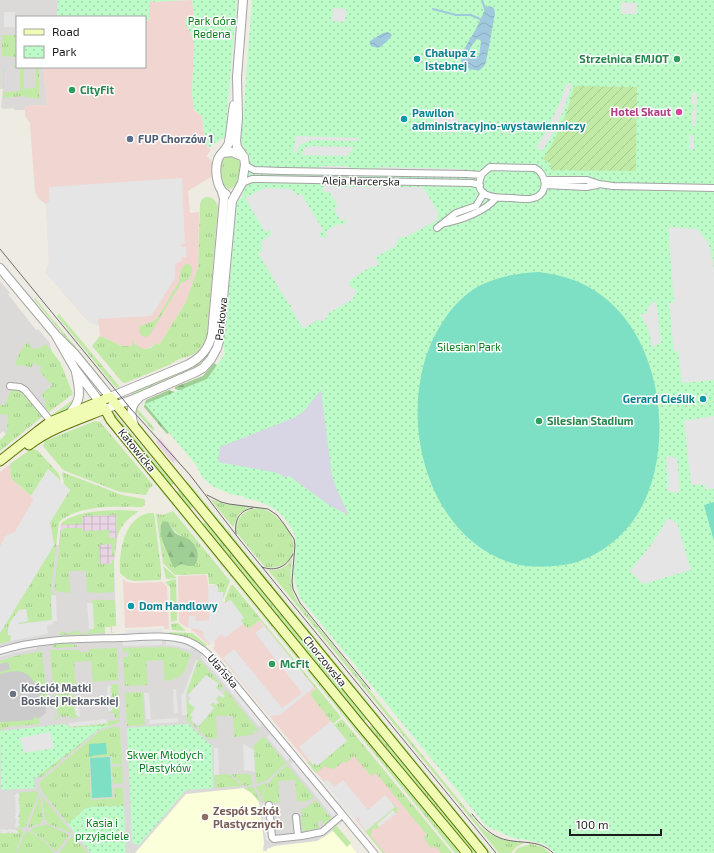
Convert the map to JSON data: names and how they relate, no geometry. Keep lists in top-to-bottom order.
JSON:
{
  "streets": {
    "main road": ["Katowicka", "Chorzowska"],
    "street": ["Aleja Harcerska", "Parkowa", "Ułańska"]
  },
  "crossings": [
    ["Aleja Harcerska", "Parkowa"],
    ["Parkowa", "Katowicka"],
    ["Katowicka", "Chorzowska"]
  ],
  "parks": [
    "Park Góra Redena",
    "Silesian Park",
    "Skwer Młodych Plastyków",
    "Kasia i przyjaciele"
  ],
  "places": [
    "Chałupa z Istebnej",
    "Strzelnica EMJOT",
    "CityFit",
    "Hotel Skaut",
    "Pawilon administracyjno-wystawienniczy",
    "FUP Chorzów 1",
    "Gerard Cieślik",
    "Silesian Stadium",
    "Dom Handlowy",
    "McFit",
    "Kościół Matki Boskiej Piekarskiej",
    "Zespół Szkół Plastycznych"
  ],
  "legend": ["Road", "Park"],
  "scale_bar": "100 m"
}
